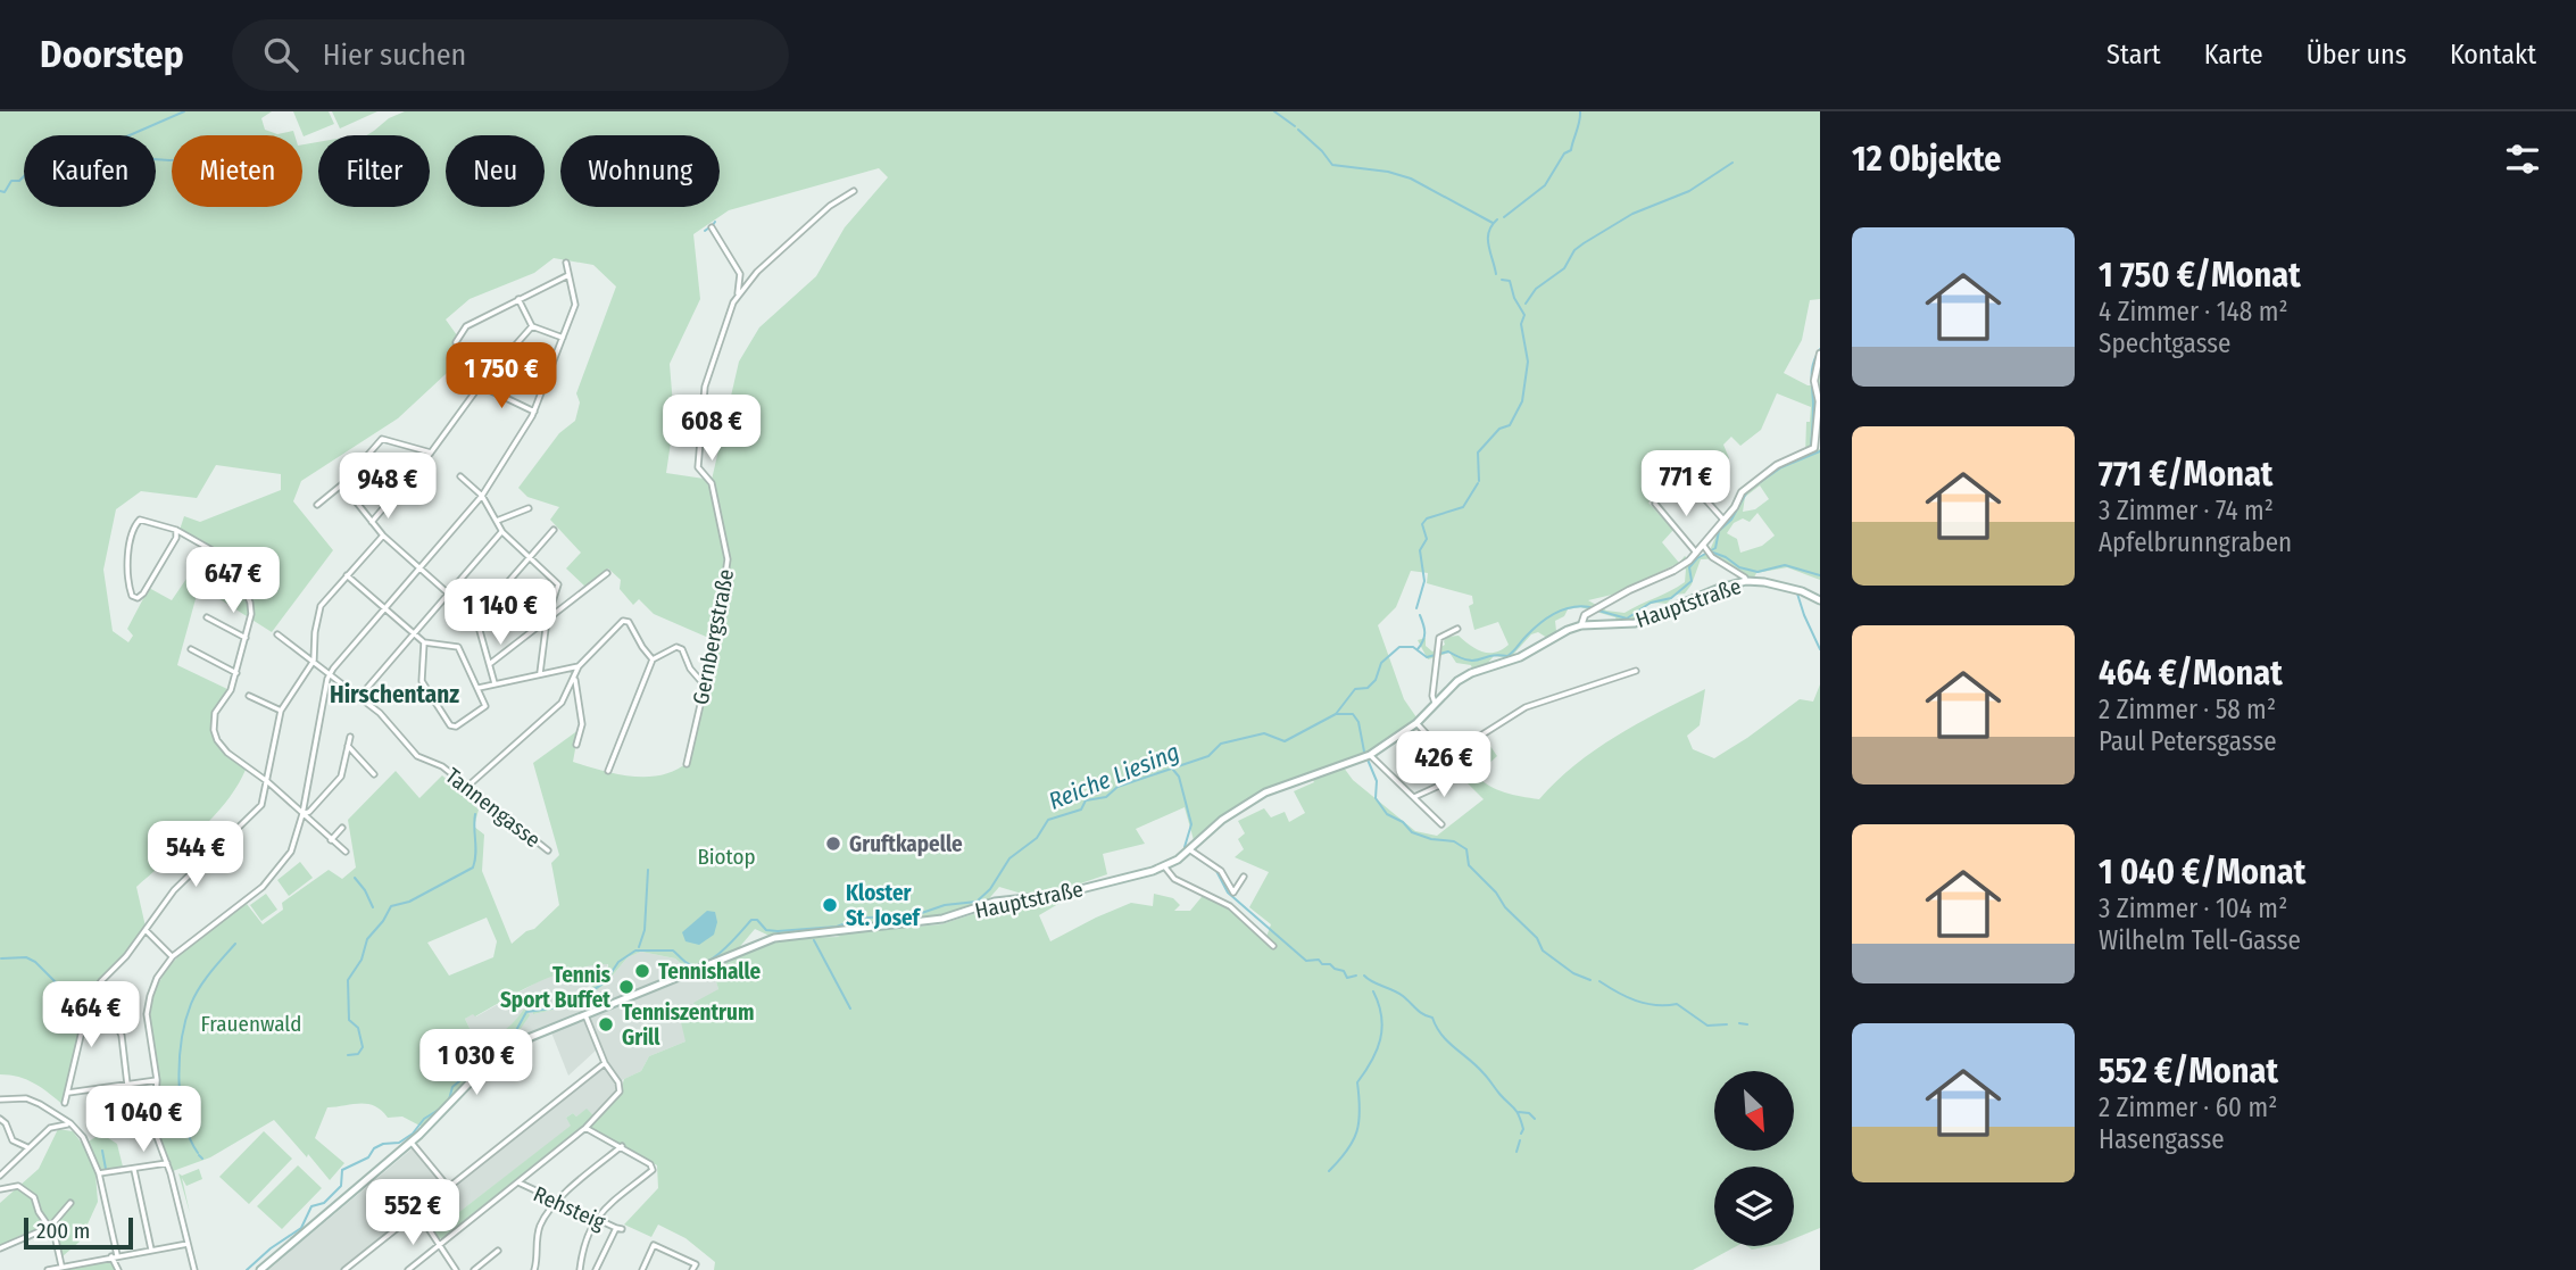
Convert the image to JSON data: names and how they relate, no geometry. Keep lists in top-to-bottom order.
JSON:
{
  "streets": {
    "main road": ["Hauptstraße"],
    "street": ["Gernbergstraße", "Tannengasse", "Rehsteig"]
  },
  "districts": ["Hirschentanz"],
  "water": ["Reiche Liesing"],
  "parks": ["Biotop", "Frauenwald"],
  "places": [
    "Gruftkapelle",
    "Kloster St. Josef",
    "Tennishalle",
    "Tennis Sport Buffet",
    "Tenniszentrum Grill"
  ],
  "scale_bar": "200 m",
  "north": "bottom right",
  "page": {
    "header": "Doorstep",
    "search": "Hier suchen",
    "nav": [
      "Start",
      "Karte",
      "Über uns",
      "Kontakt"
    ],
    "heading": "12 Objekte",
    "chip": [
      "Kaufen",
      "Mieten",
      "Filter",
      "Neu",
      "Wohnung"
    ],
    "list": [
      {
        "name": "1 750 €/Monat",
        "note": "4 Zimmer · 148 m² · Spechtgasse"
      },
      {
        "name": "771 €/Monat",
        "note": "3 Zimmer · 74 m² · Apfelbrunngraben"
      },
      {
        "name": "464 €/Monat",
        "note": "2 Zimmer · 58 m² · Paul Petersgasse"
      },
      {
        "name": "1 040 €/Monat",
        "note": "3 Zimmer · 104 m² · Wilhelm Tell-Gasse"
      },
      {
        "name": "552 €/Monat",
        "note": "2 Zimmer · 60 m² · Hasengasse"
      }
    ],
    "price": [
      "1 750 €",
      "608 €",
      "771 €",
      "948 €",
      "647 €",
      "1 140 €",
      "426 €",
      "544 €",
      "464 €",
      "1 030 €",
      "1 040 €",
      "552 €"
    ],
    "scale": "200 m"
  }
}
